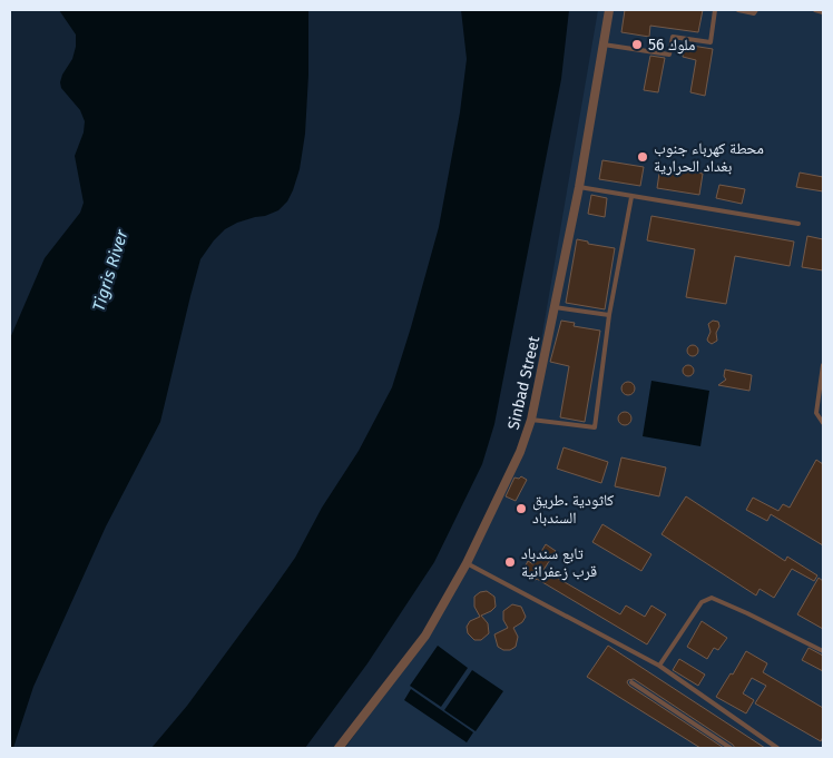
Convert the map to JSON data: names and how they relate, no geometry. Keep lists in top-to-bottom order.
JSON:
{
  "streets": {
    "street": ["Sinbad Street"]
  },
  "water": ["Tigris River"],
  "places": [
    "ملوك 56",
    "محطة كهرباء جنوب بغداد الحرارية",
    "كاثودية .طريق السندباد",
    "تابع سندباد قرب زعفرانية"
  ]
}
